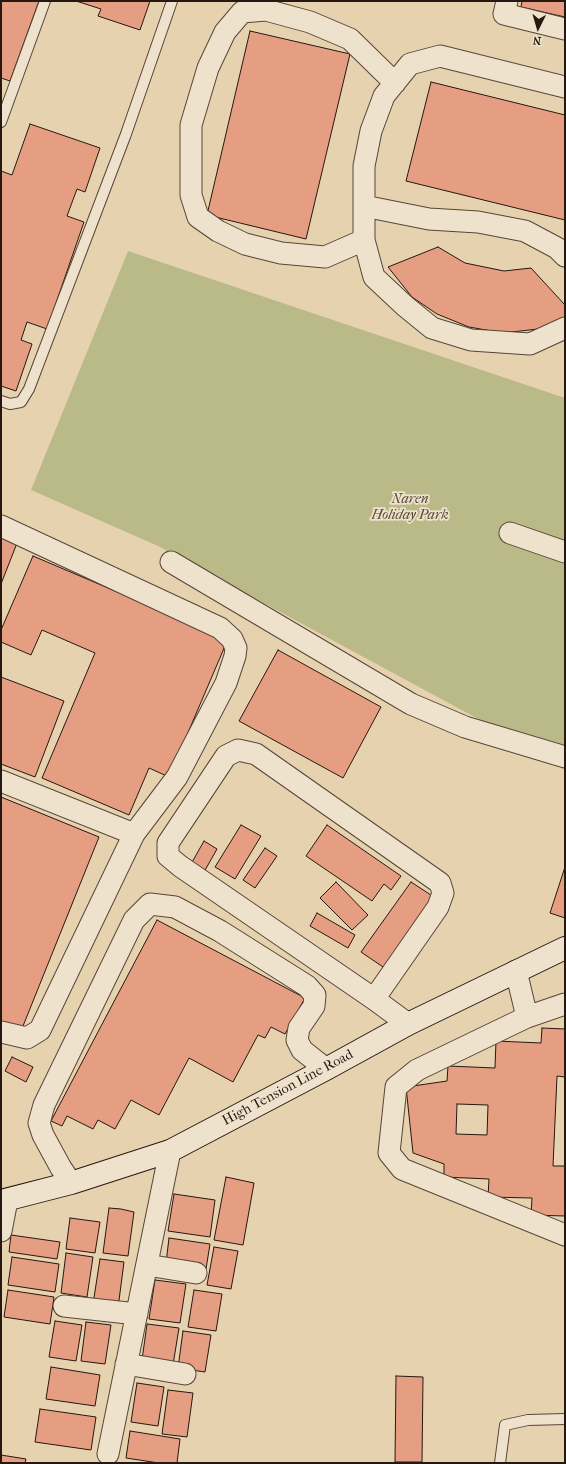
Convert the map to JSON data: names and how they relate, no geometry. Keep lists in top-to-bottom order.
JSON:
{
  "streets": {
    "main road": ["High Tension Line Road"]
  },
  "parks": ["Naren Holiday Park"],
  "north": "bottom"
}
